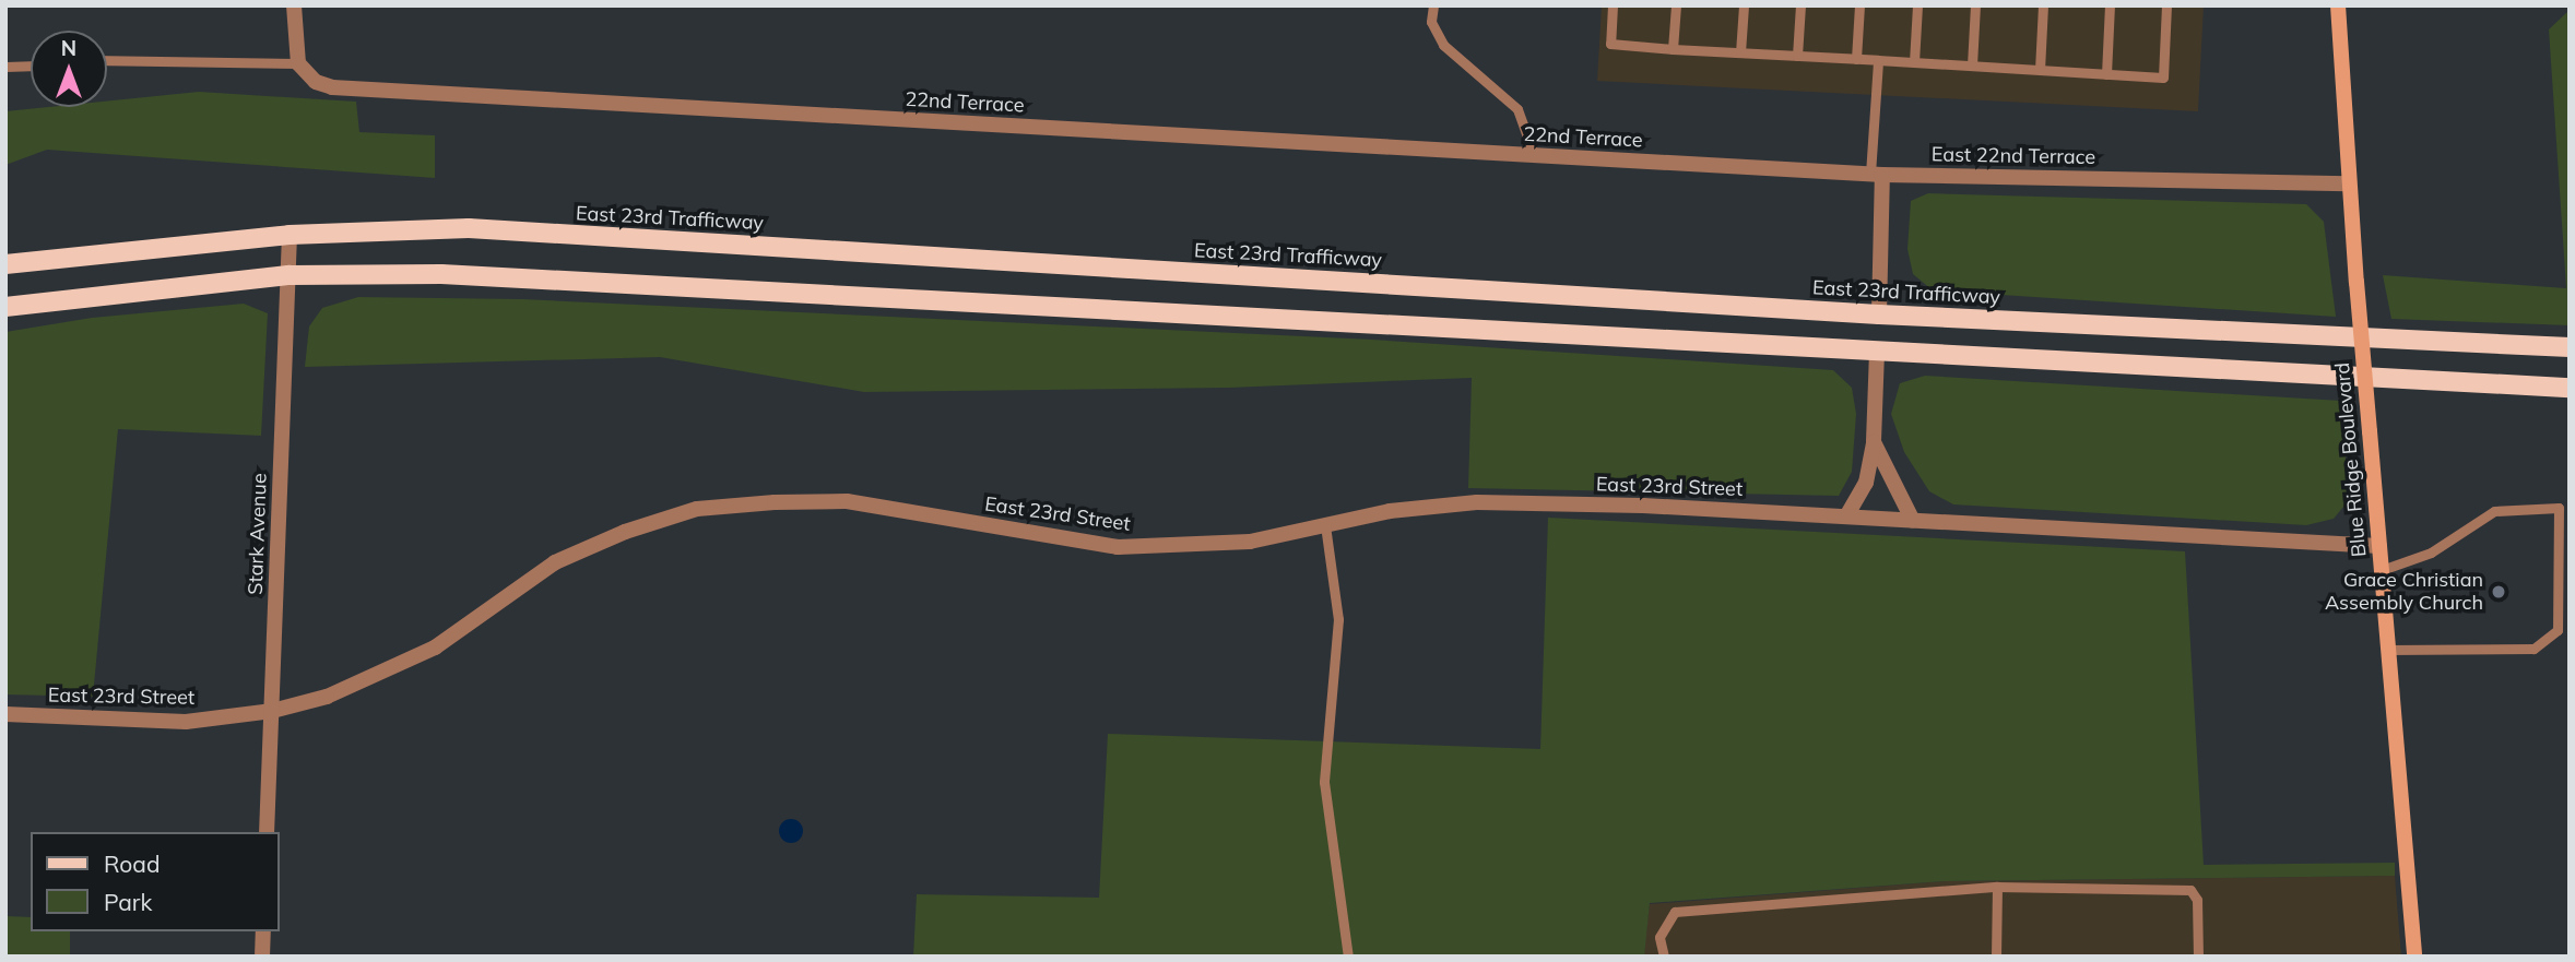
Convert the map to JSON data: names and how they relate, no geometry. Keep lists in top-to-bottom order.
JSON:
{
  "streets": {
    "main road": ["East 23rd Trafficway", "Blue Ridge Boulevard"],
    "street": [
      "22nd Terrace",
      "East 22nd Terrace",
      "East 23rd Street",
      "Stark Avenue"
    ]
  },
  "crossings": [
    ["22nd Terrace", "East 22nd Terrace"],
    ["East 22nd Terrace", "Blue Ridge Boulevard"],
    ["East 23rd Trafficway", "Stark Avenue"],
    ["Blue Ridge Boulevard", "East 23rd Street"],
    ["East 23rd Street", "Stark Avenue"]
  ],
  "places": ["Grace Christian Assembly Church"],
  "legend": ["Road", "Park"],
  "north": "top"
}
